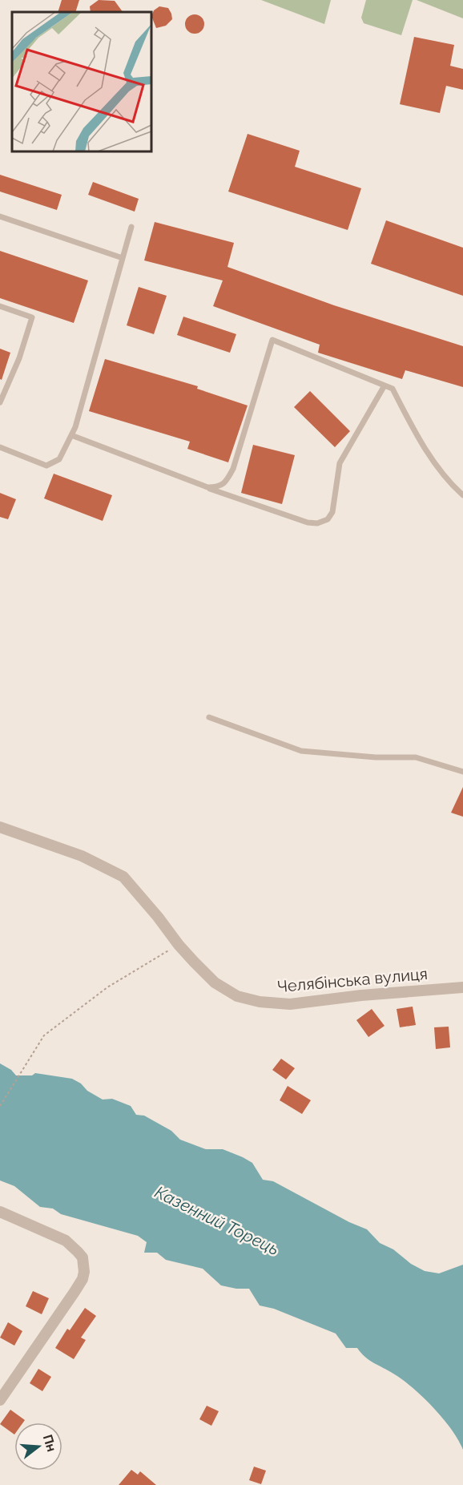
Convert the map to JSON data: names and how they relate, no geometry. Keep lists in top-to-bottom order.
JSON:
{
  "streets": {
    "street": ["Челябінська вулиця"]
  },
  "water": ["Казенний Торець"],
  "north": "right"
}
